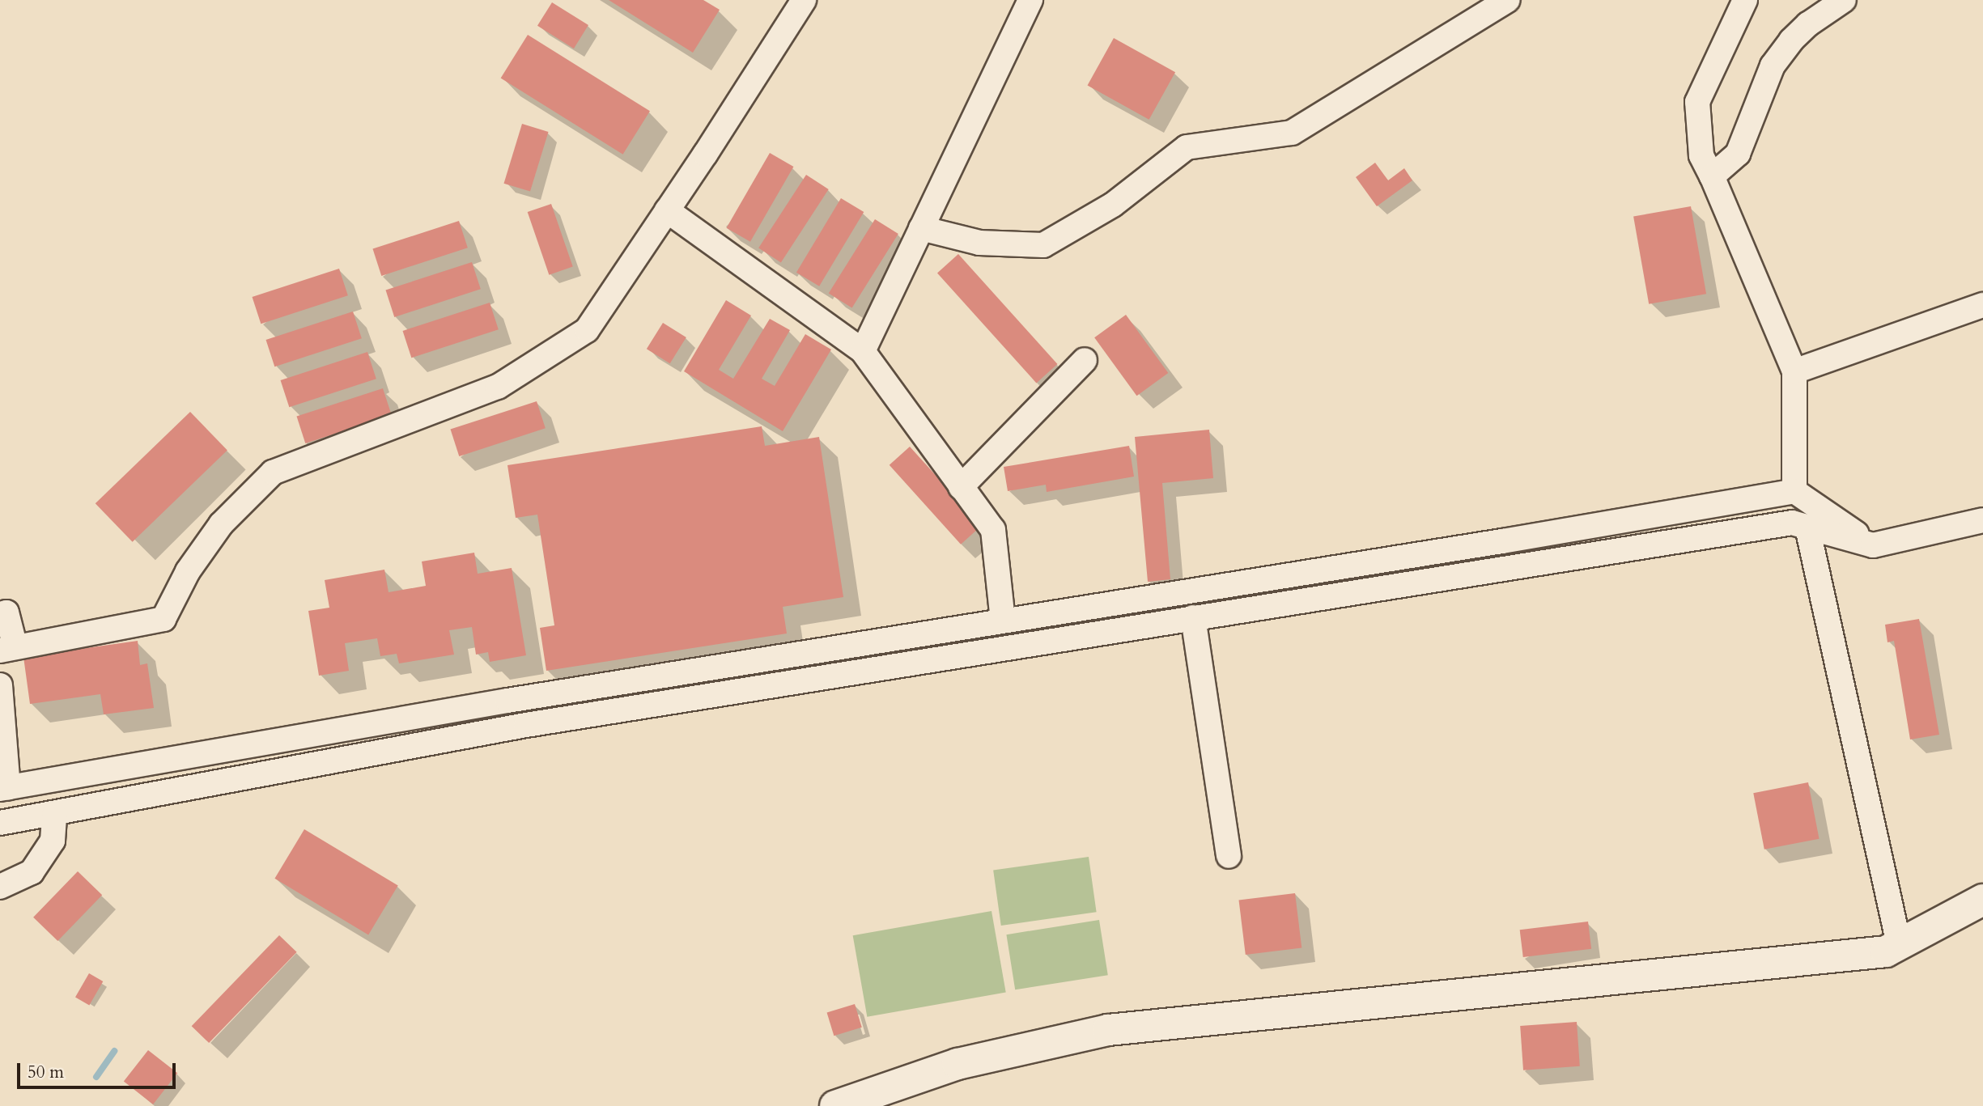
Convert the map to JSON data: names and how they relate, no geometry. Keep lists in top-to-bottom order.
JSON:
{
  "scale_bar": "50 m"
}
